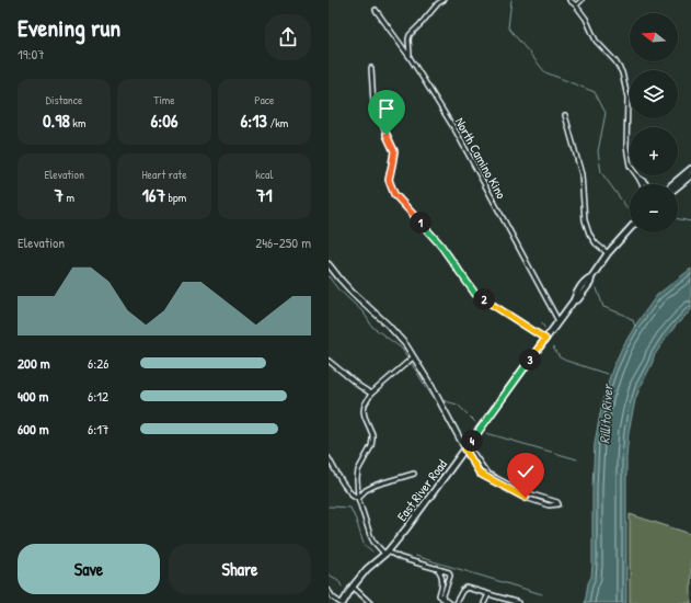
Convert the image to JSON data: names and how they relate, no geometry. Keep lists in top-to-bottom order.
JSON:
{
  "streets": {
    "main road": ["East River Road"],
    "street": ["North Camino Kino"]
  },
  "crossings": [
    ["North Camino Kino", "East River Road"]
  ],
  "water": ["Rillito River"],
  "north": "left",
  "page": {
    "heading": ["Evening run", "19:07"],
    "map_buttons": ["+", "−"],
    "stats": [
      ["Distance", "0.98 km"],
      ["Time", "6:06"],
      ["Pace", "6:13 /km"],
      ["Elevation", "7 m"],
      ["Heart rate", "167 bpm"],
      ["kcal", "71"]
    ],
    "pins": [
      "1",
      "2",
      "3",
      "4"
    ],
    "chart": ["Elevation", "246–250 m"],
    "list": [
      {
        "name": "200 m",
        "note": "6:26"
      },
      {
        "name": "400 m",
        "note": "6:12"
      },
      {
        "name": "600 m",
        "note": "6:17"
      }
    ],
    "buttons": ["Save", "Share"]
  }
}
